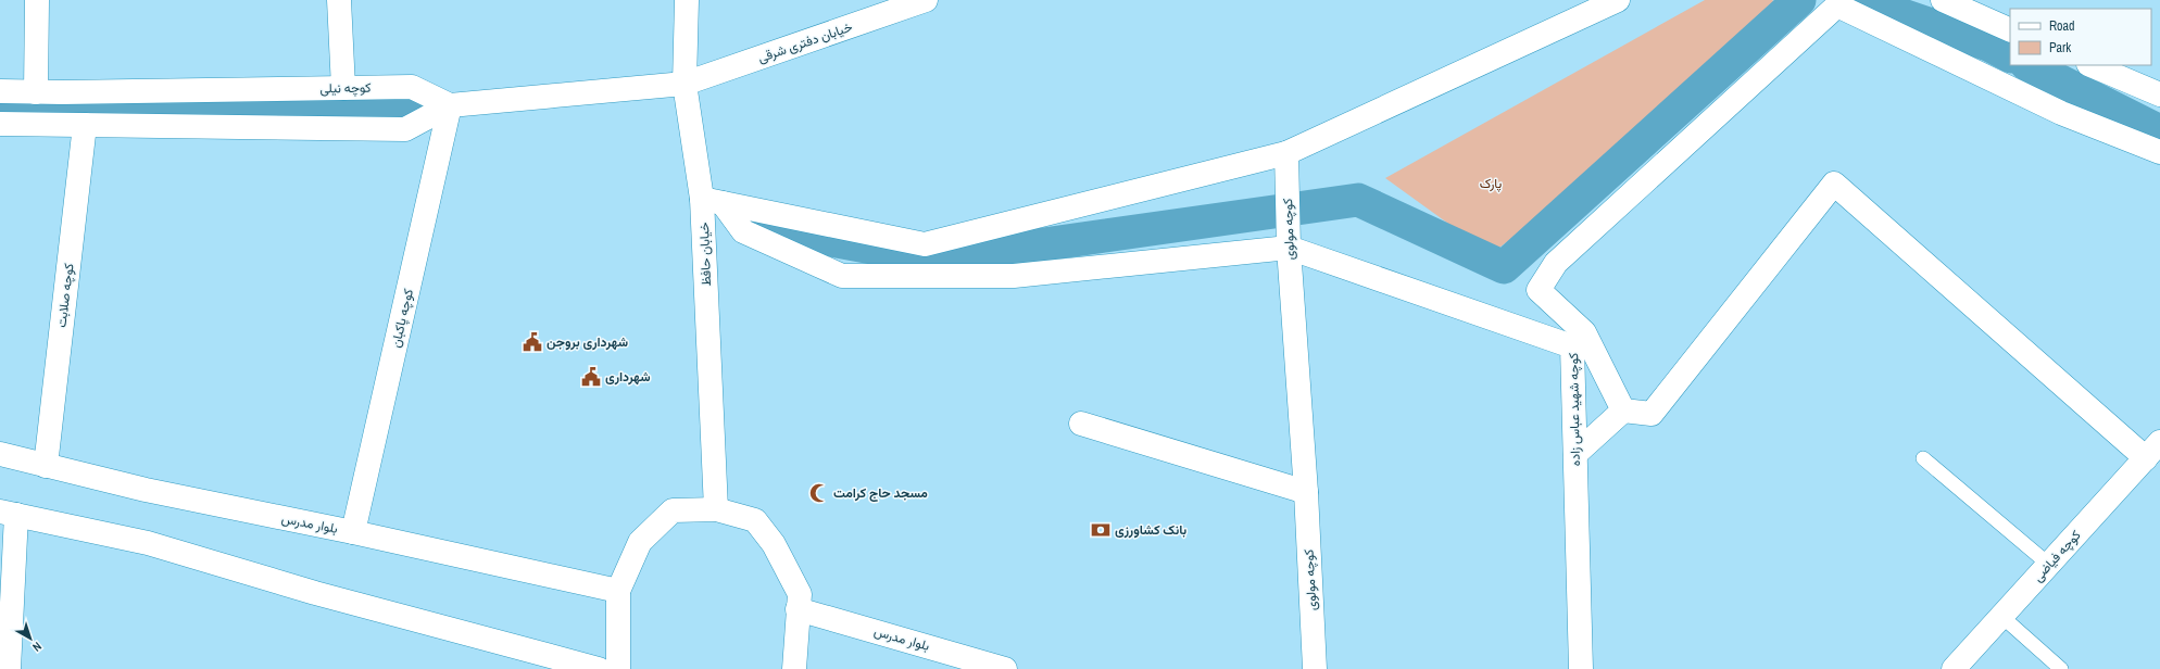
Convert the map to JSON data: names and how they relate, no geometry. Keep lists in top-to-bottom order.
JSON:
{
  "streets": {
    "street": [
      "خیابان دفتری شرقی",
      "کوچه نیلی",
      "کوچه مولوی",
      "خیابان حافظ",
      "کوچه صلابت",
      "کوچه پاکبان",
      "کوچه شهید عباس زاده",
      "بلوار مدرس",
      "کوچه فیاضی"
    ]
  },
  "crossings": [
    ["خیابان دفتری شرقی", "خیابان حافظ"],
    ["کوچه نیلی", "کوچه پاکبان"],
    ["کوچه مولوی", "کوچه شهید عباس زاده"],
    ["کوچه صلابت", "بلوار مدرس"],
    ["کوچه پاکبان", "بلوار مدرس"]
  ],
  "parks": ["پارک"],
  "places": {
    "public building": ["شهرداری بروجن", "شهرداری"],
    "mosque": ["مسجد حاج کرامت"],
    "bank": ["بانک کشاورزی"]
  },
  "legend": ["Road", "Park"],
  "north": "bottom right"
}
